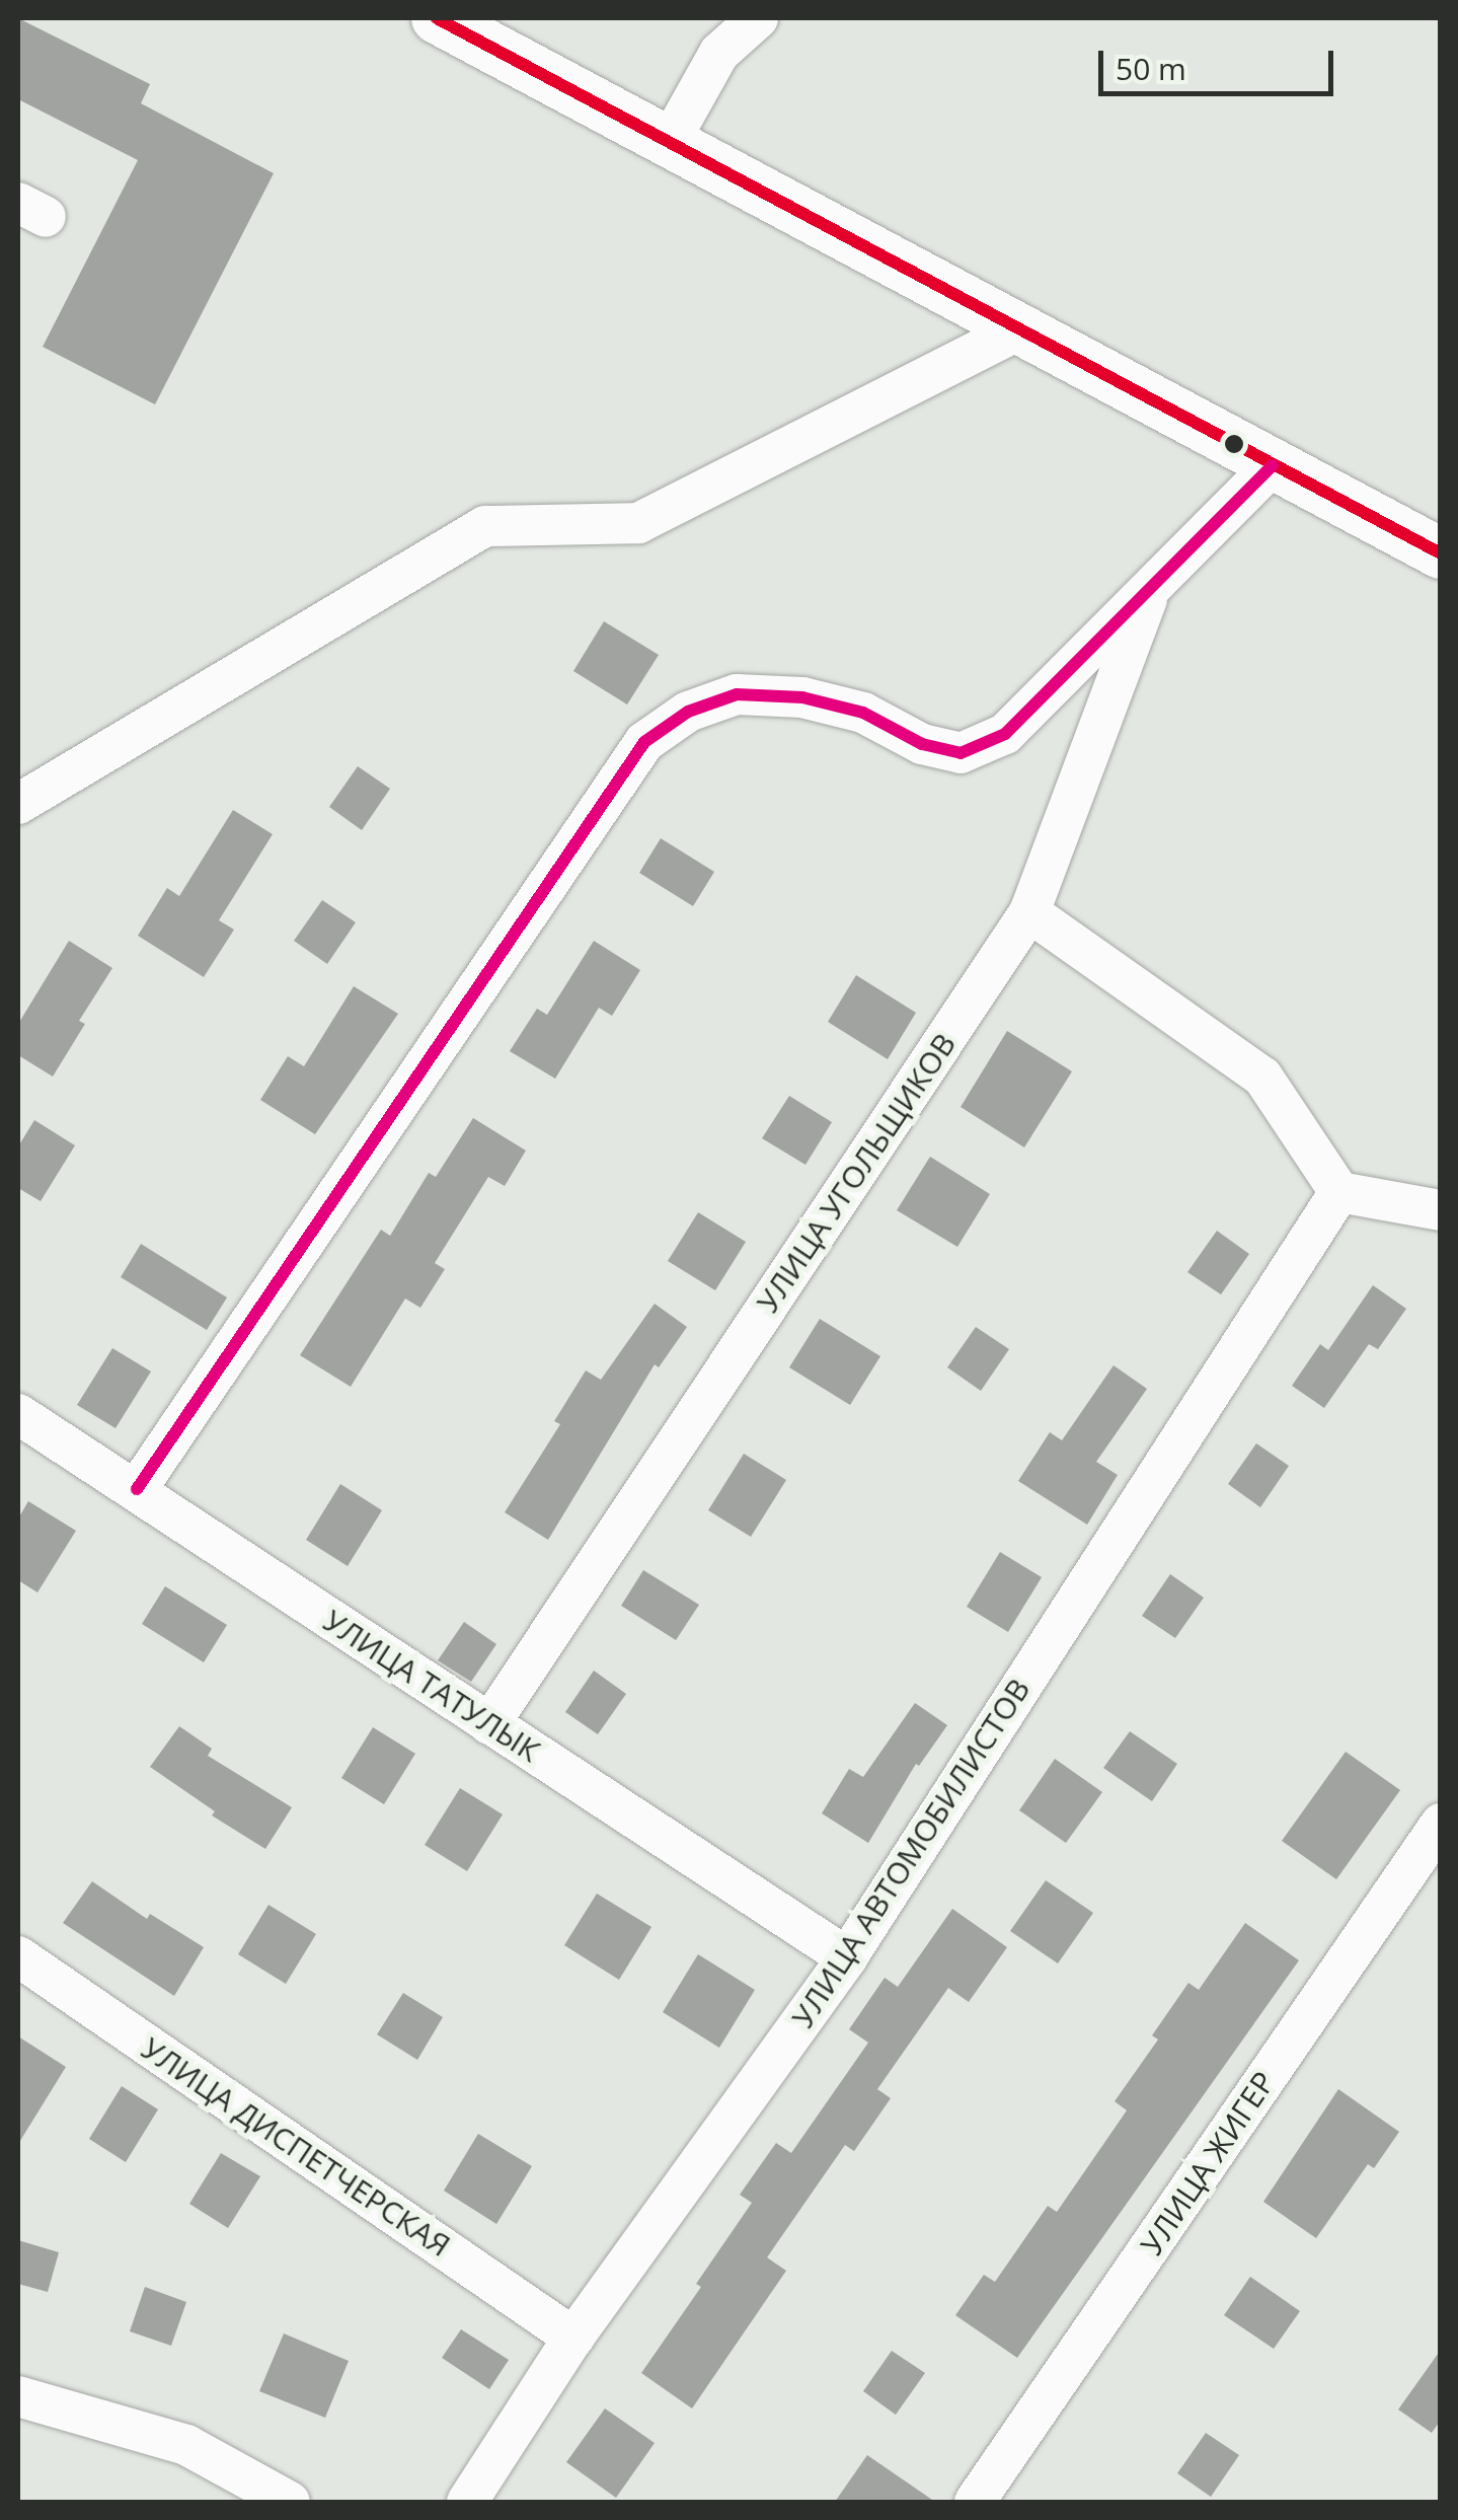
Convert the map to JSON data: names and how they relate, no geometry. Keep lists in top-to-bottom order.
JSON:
{
  "streets": {
    "street": [
      "УЛИЦА УГОЛЬЩИКОВ",
      "УЛИЦА ТАТУЛЫК",
      "УЛИЦА АВТОМОБИЛИСТОВ",
      "УЛИЦА ДИСПЕТЧЕРСКАЯ",
      "УЛИЦА ЖИГЕР"
    ]
  },
  "crossings": [
    ["УЛИЦА УГОЛЬЩИКОВ", "УЛИЦА ТАТУЛЫК"],
    ["УЛИЦА ТАТУЛЫК", "УЛИЦА АВТОМОБИЛИСТОВ"],
    ["УЛИЦА АВТОМОБИЛИСТОВ", "УЛИЦА ДИСПЕТЧЕРСКАЯ"]
  ],
  "scale_bar": "50 m"
}
